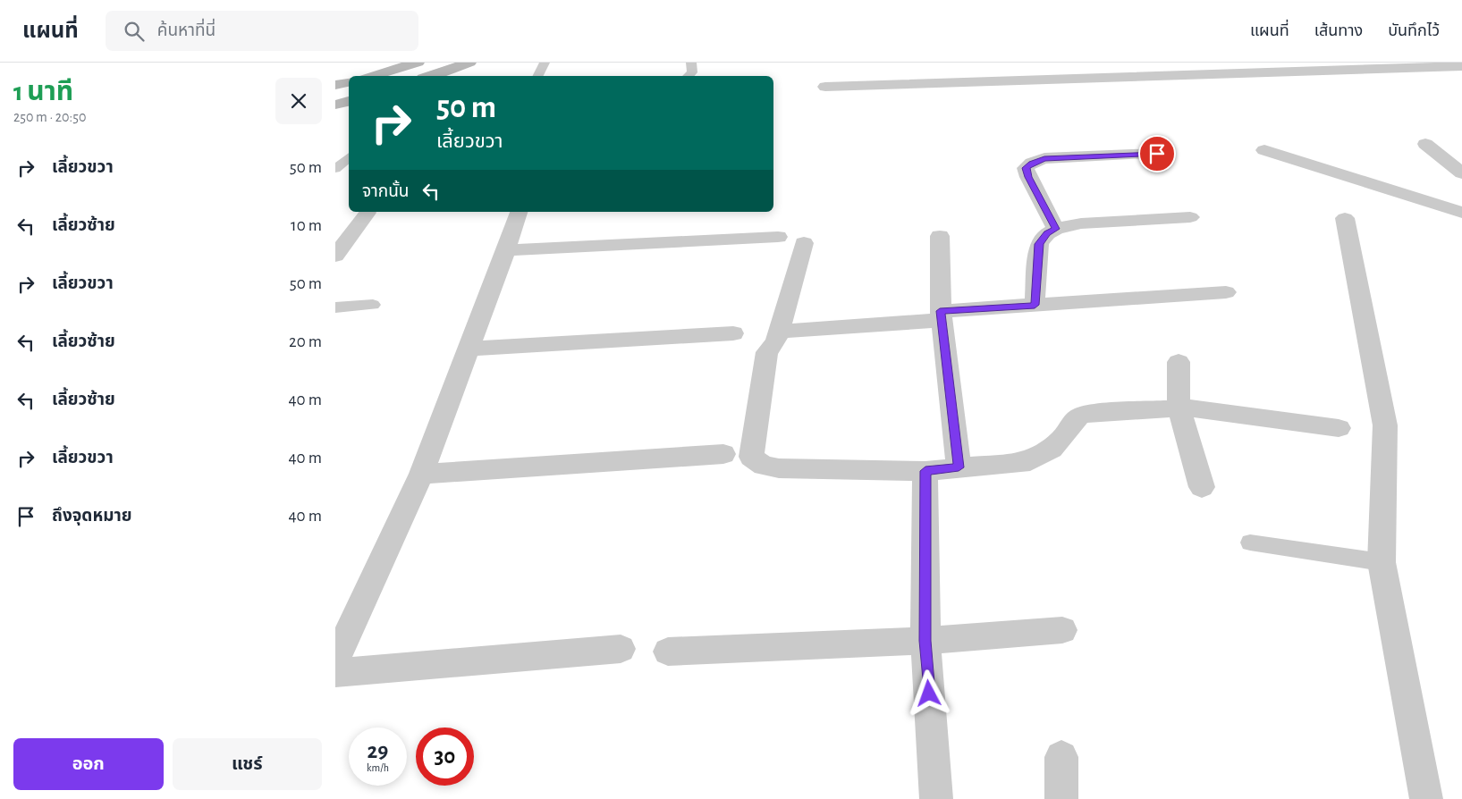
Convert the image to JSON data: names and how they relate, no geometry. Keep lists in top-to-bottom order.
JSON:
{
  "page": {
    "header": "แผนที่",
    "search": "ค้นหาที่นี่",
    "nav": ["แผนที่", "เส้นทาง", "บันทึกไว้"],
    "heading": ["1 นาที", "250 m · 20:50"],
    "turn": ["50 m", "เลี้ยวขวา"],
    "list": [
      {
        "name": "เลี้ยวขวา",
        "value": "50 m"
      },
      {
        "name": "เลี้ยวซ้าย",
        "value": "10 m"
      },
      {
        "name": "เลี้ยวขวา",
        "value": "50 m"
      },
      {
        "name": "เลี้ยวซ้าย",
        "value": "20 m"
      },
      {
        "name": "เลี้ยวซ้าย",
        "value": "40 m"
      },
      {
        "name": "เลี้ยวขวา",
        "value": "40 m"
      },
      {
        "name": "ถึงจุดหมาย",
        "value": "40 m"
      }
    ],
    "then": "จากนั้น",
    "speed": "29 km/h",
    "limit": "30",
    "buttons": ["ออก", "แชร์"]
  }
}
